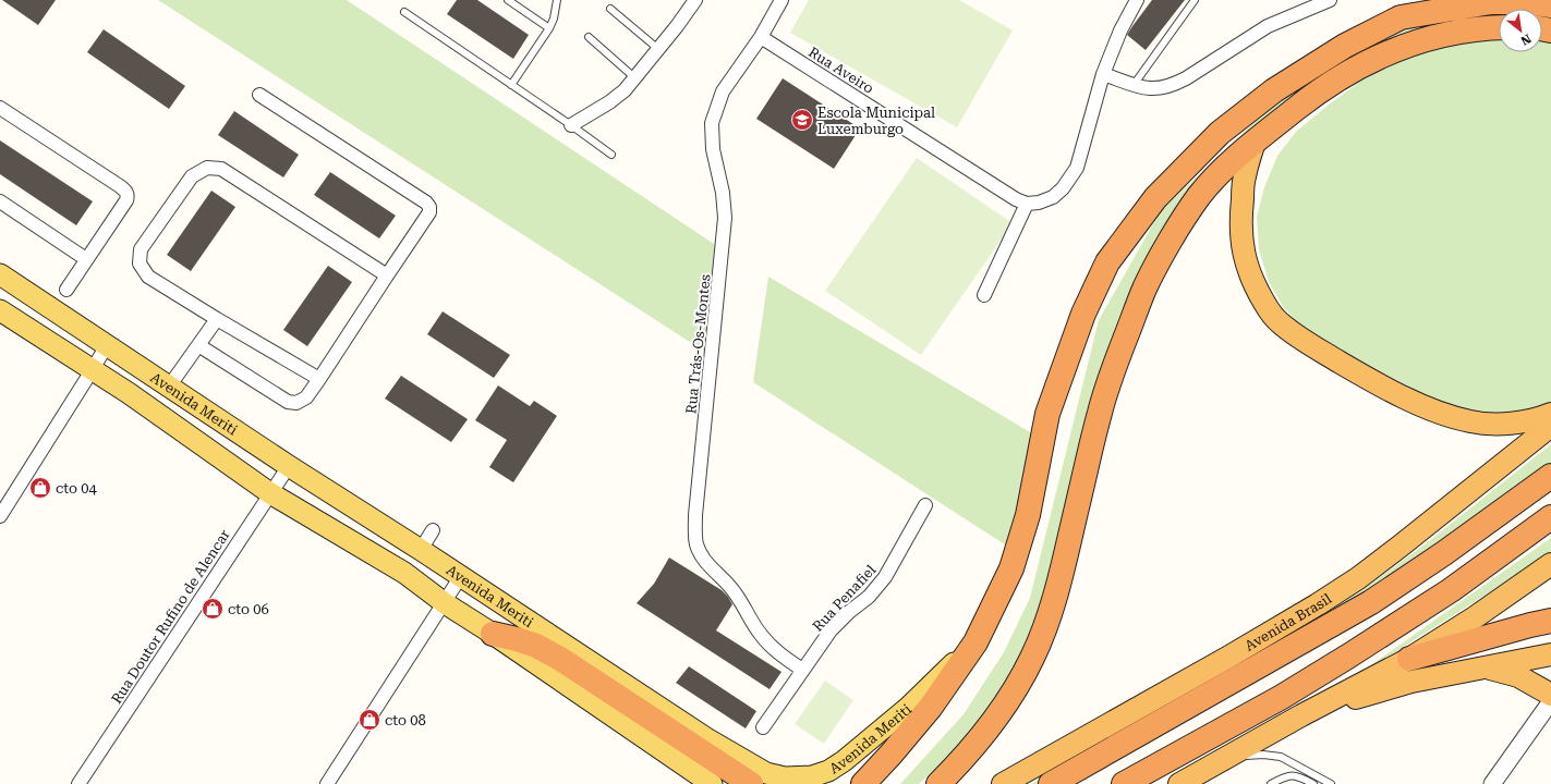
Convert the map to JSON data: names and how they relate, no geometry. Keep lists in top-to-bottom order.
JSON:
{
  "streets": {
    "highway": ["Avenida Brasil"],
    "main road": ["Avenida Meriti"],
    "street": [
      "Rua Aveiro",
      "Rua Trás-Os-Montes",
      "Rua Penafiel",
      "Rua Doutor Rufino de Alencar"
    ]
  },
  "crossings": [
    ["Rua Aveiro", "Rua Trás-Os-Montes"],
    ["Rua Trás-Os-Montes", "Rua Penafiel"],
    ["Avenida Meriti", "Rua Doutor Rufino de Alencar"]
  ],
  "places": {
    "school or university": ["Escola Municipal Luxemburgo"],
    "shop": ["cto 04", "cto 06", "cto 08"]
  },
  "north": "bottom right"
}
